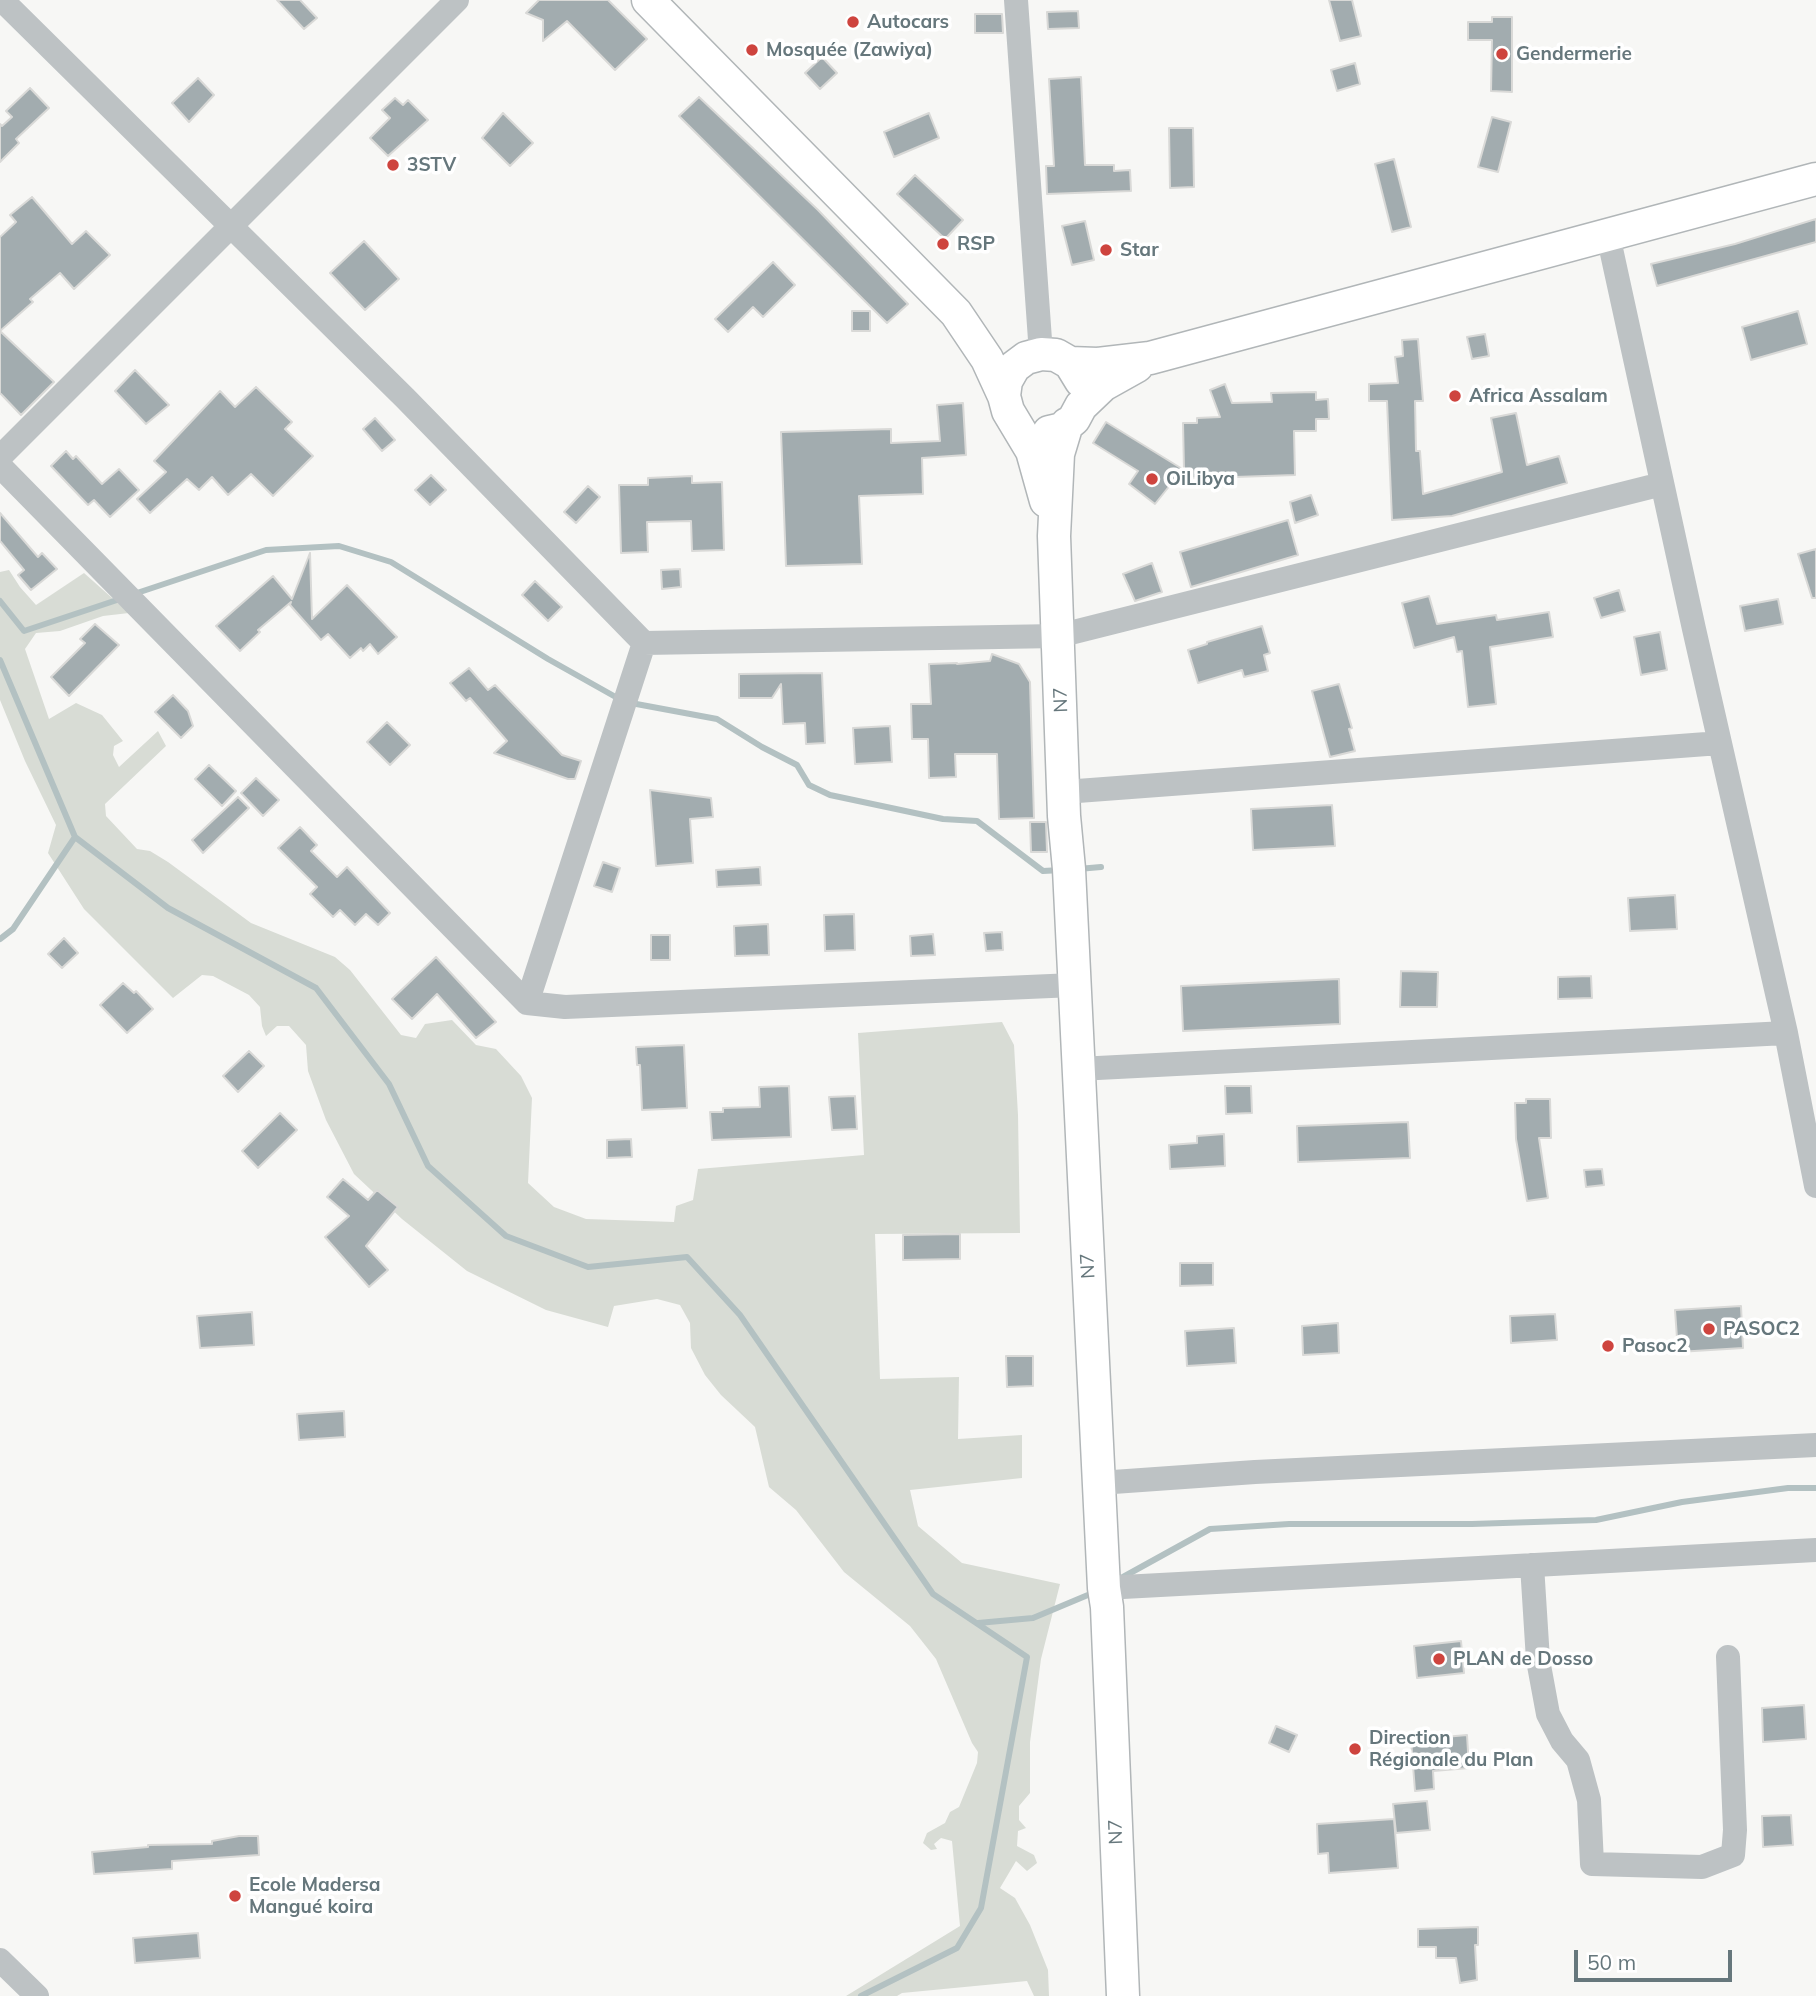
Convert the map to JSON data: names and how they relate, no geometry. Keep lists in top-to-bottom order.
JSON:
{
  "streets": {
    "main road": ["N7"]
  },
  "places": [
    "Autocars",
    "Mosquée (Zawiya)",
    "Gendermerie",
    "3STV",
    "RSP",
    "Star",
    "Africa Assalam",
    "OiLibya",
    "PASOC2",
    "Pasoc2",
    "PLAN de Dosso",
    "Direction Régionale du Plan",
    "Ecole Madersa Mangué koira"
  ],
  "scale_bar": "50 m"
}
